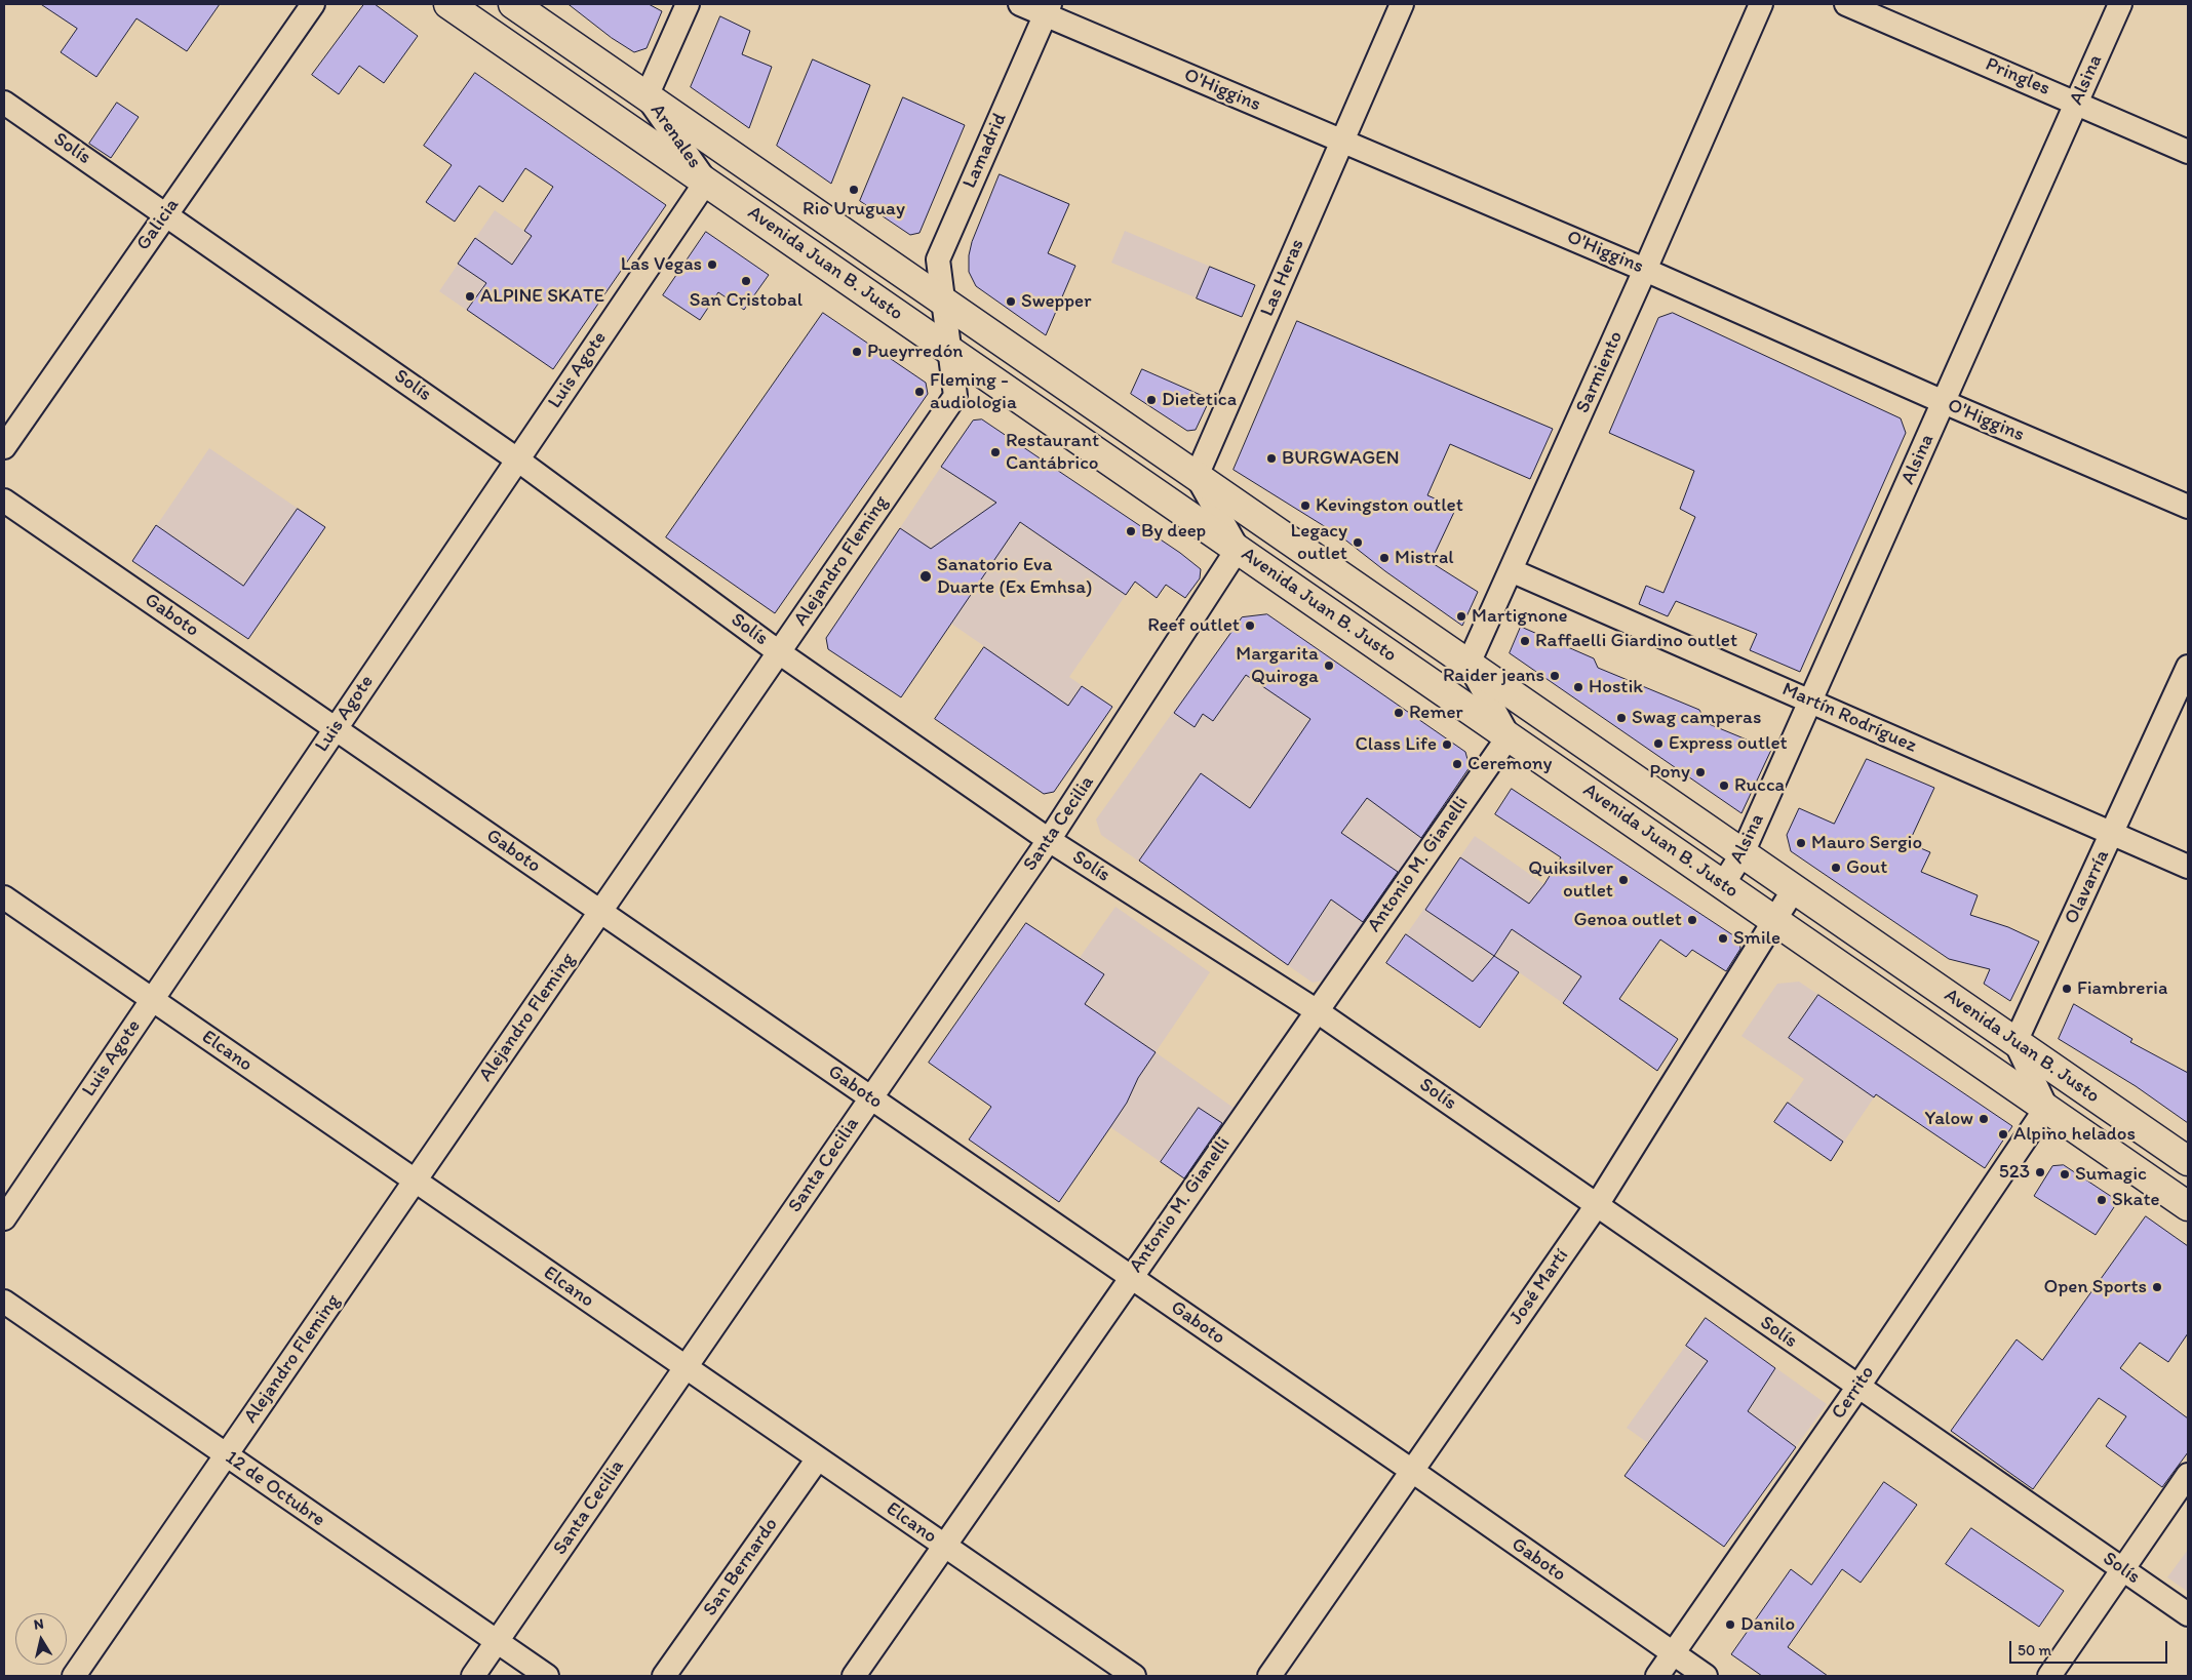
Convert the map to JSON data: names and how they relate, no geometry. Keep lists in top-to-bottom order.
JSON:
{
  "streets": {
    "main road": ["Avenida Juan B. Justo"],
    "street": [
      "Pringles",
      "Alsina",
      "O'Higgins",
      "Arenales",
      "Solís",
      "Lamadrid",
      "Galicia",
      "Las Heras",
      "Luis Agote",
      "Sarmiento",
      "Alejandro Fleming",
      "Gaboto",
      "Martín Rodríguez",
      "Santa Cecilia",
      "Antonio M. Gianelli",
      "Olavarría",
      "Elcano",
      "José Martí",
      "Cerrito",
      "12 de Octubre",
      "San Bernardo"
    ]
  },
  "crossings": [
    ["Pringles", "Alsina"],
    ["Alsina", "O'Higgins"],
    ["Alsina", "Avenida Juan B. Justo"],
    ["Alsina", "Martín Rodríguez"],
    ["O'Higgins", "Lamadrid"],
    ["O'Higgins", "Las Heras"],
    ["O'Higgins", "Sarmiento"],
    ["Arenales", "Avenida Juan B. Justo"],
    ["Arenales", "Luis Agote"],
    ["Solís", "Galicia"],
    ["Solís", "Luis Agote"],
    ["Solís", "Alejandro Fleming"],
    ["Solís", "Santa Cecilia"],
    ["Solís", "Antonio M. Gianelli"],
    ["Solís", "José Martí"],
    ["Solís", "Cerrito"],
    ["Lamadrid", "Avenida Juan B. Justo"],
    ["Lamadrid", "Alejandro Fleming"],
    ["Avenida Juan B. Justo", "Las Heras"],
    ["Avenida Juan B. Justo", "Sarmiento"],
    ["Avenida Juan B. Justo", "Alejandro Fleming"],
    ["Avenida Juan B. Justo", "Santa Cecilia"],
    ["Avenida Juan B. Justo", "Antonio M. Gianelli"],
    ["Avenida Juan B. Justo", "Olavarría"],
    ["Avenida Juan B. Justo", "José Martí"],
    ["Avenida Juan B. Justo", "Cerrito"],
    ["Luis Agote", "Gaboto"],
    ["Luis Agote", "Elcano"],
    ["Sarmiento", "Martín Rodríguez"],
    ["Alejandro Fleming", "Gaboto"],
    ["Alejandro Fleming", "Elcano"],
    ["Alejandro Fleming", "12 de Octubre"],
    ["Gaboto", "Santa Cecilia"],
    ["Gaboto", "Antonio M. Gianelli"],
    ["Gaboto", "José Martí"],
    ["Gaboto", "Cerrito"],
    ["Martín Rodríguez", "Olavarría"],
    ["Santa Cecilia", "Elcano"],
    ["Santa Cecilia", "12 de Octubre"],
    ["Antonio M. Gianelli", "Elcano"],
    ["Elcano", "San Bernardo"]
  ],
  "places": [
    "Rio Uruguay",
    "Las Vegas",
    "San Cristobal",
    "ALPINE SKATE",
    "Swepper",
    "Pueyrredón",
    "Fleming - audiologia",
    "Dietetica",
    "Restaurant Cantábrico",
    "BURGWAGEN",
    "Kevingston outlet",
    "By deep",
    "Legacy outlet",
    "Mistral",
    "Sanatorio Eva Duarte (Ex Emhsa)",
    "Martignone",
    "Reef outlet",
    "Raffaelli Giardino outlet",
    "Margarita Quiroga",
    "Raider jeans",
    "Hostik",
    "Remer",
    "Swag camperas",
    "Express outlet",
    "Class Life",
    "Ceremony",
    "Pony",
    "Rucca",
    "Mauro Sergio",
    "Gout",
    "Quiksilver outlet",
    "Genoa outlet",
    "Smile",
    "Fiambreria",
    "Yalow",
    "Alpino helados",
    "523",
    "Sumagic",
    "Skate",
    "Open Sports",
    "Danilo"
  ],
  "scale_bar": "50 m",
  "north": "top"
}
